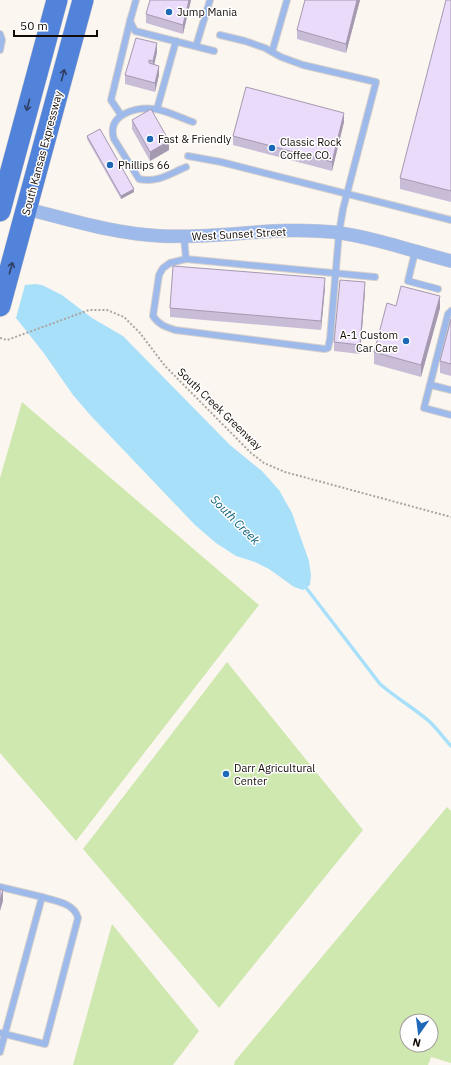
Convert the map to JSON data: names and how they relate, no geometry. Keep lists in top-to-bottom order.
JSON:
{
  "streets": {
    "main road": ["South Kansas Expressway"],
    "street": ["West Sunset Street"],
    "path": ["South Creek Greenway"]
  },
  "crossings": [
    ["South Kansas Expressway", "West Sunset Street"]
  ],
  "water": ["South Creek"],
  "places": [
    "Jump Mania",
    "Fast & Friendly",
    "Classic Rock Coffee CO.",
    "Phillips 66",
    "A-1 Custom Car Care",
    "Darr Agricultural Center"
  ],
  "scale_bar": "50 m",
  "north": "bottom"
}
